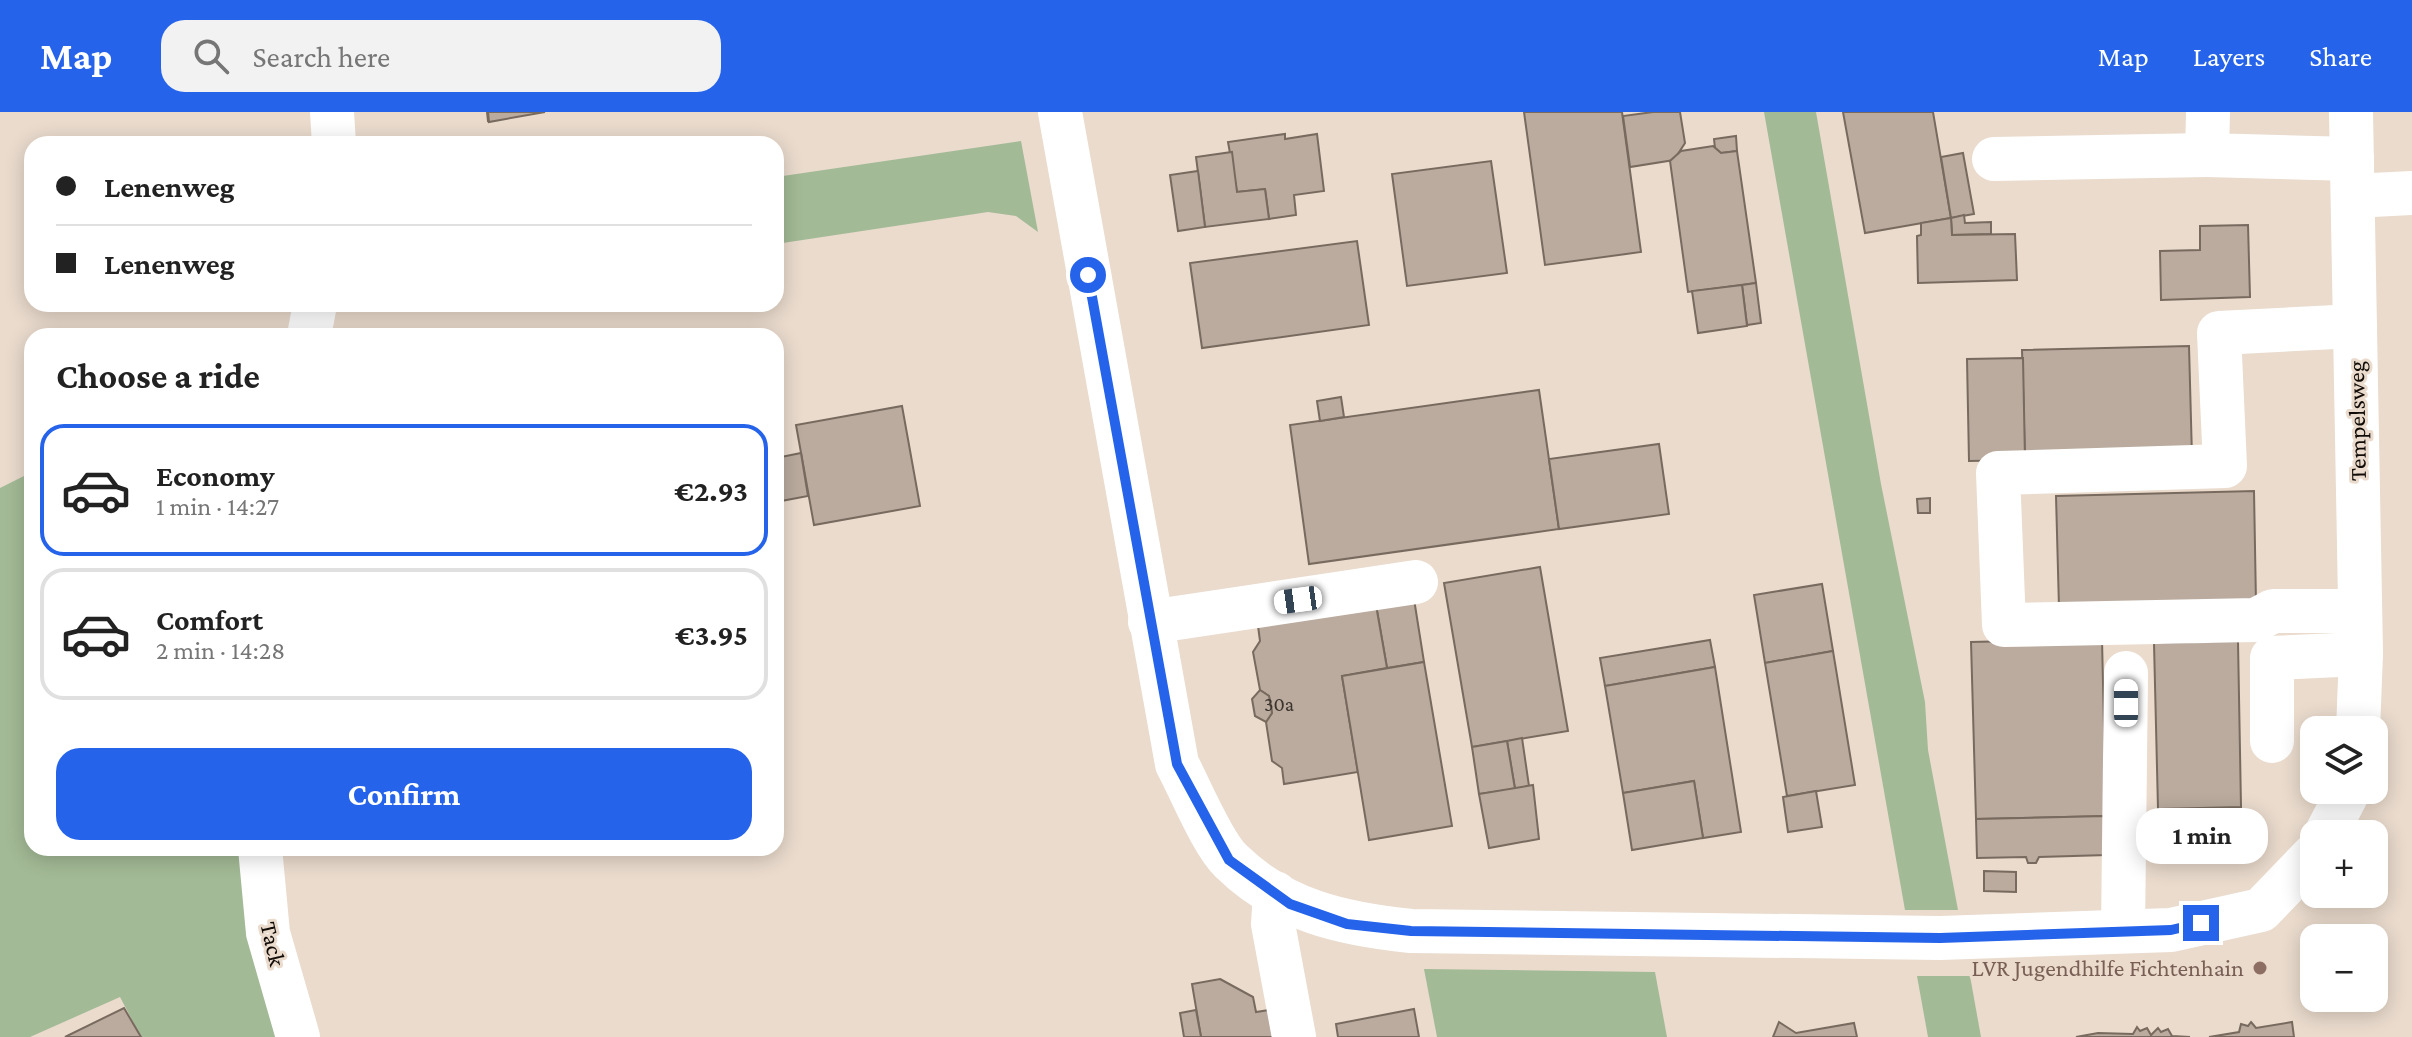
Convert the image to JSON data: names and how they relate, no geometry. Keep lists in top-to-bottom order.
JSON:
{
  "streets": {
    "street": ["Tempelsweg", "Tack"]
  },
  "places": ["LVR Jugendhilfe Fichtenhain"],
  "house_numbers": ["30a"],
  "page": {
    "header": "Map",
    "search": "Search here",
    "nav": ["Map", "Layers", "Share"],
    "banner": ["Lenenweg", "Lenenweg"],
    "heading": "Choose a ride",
    "list": [
      {
        "name": "Economy",
        "note": "1 min · 14:27",
        "value": "€2.93"
      },
      {
        "name": "Comfort",
        "note": "2 min · 14:28",
        "value": "€3.95"
      }
    ],
    "map_buttons": ["+", "−"],
    "buttons": "Confirm",
    "bubble": "1 min"
  }
}
